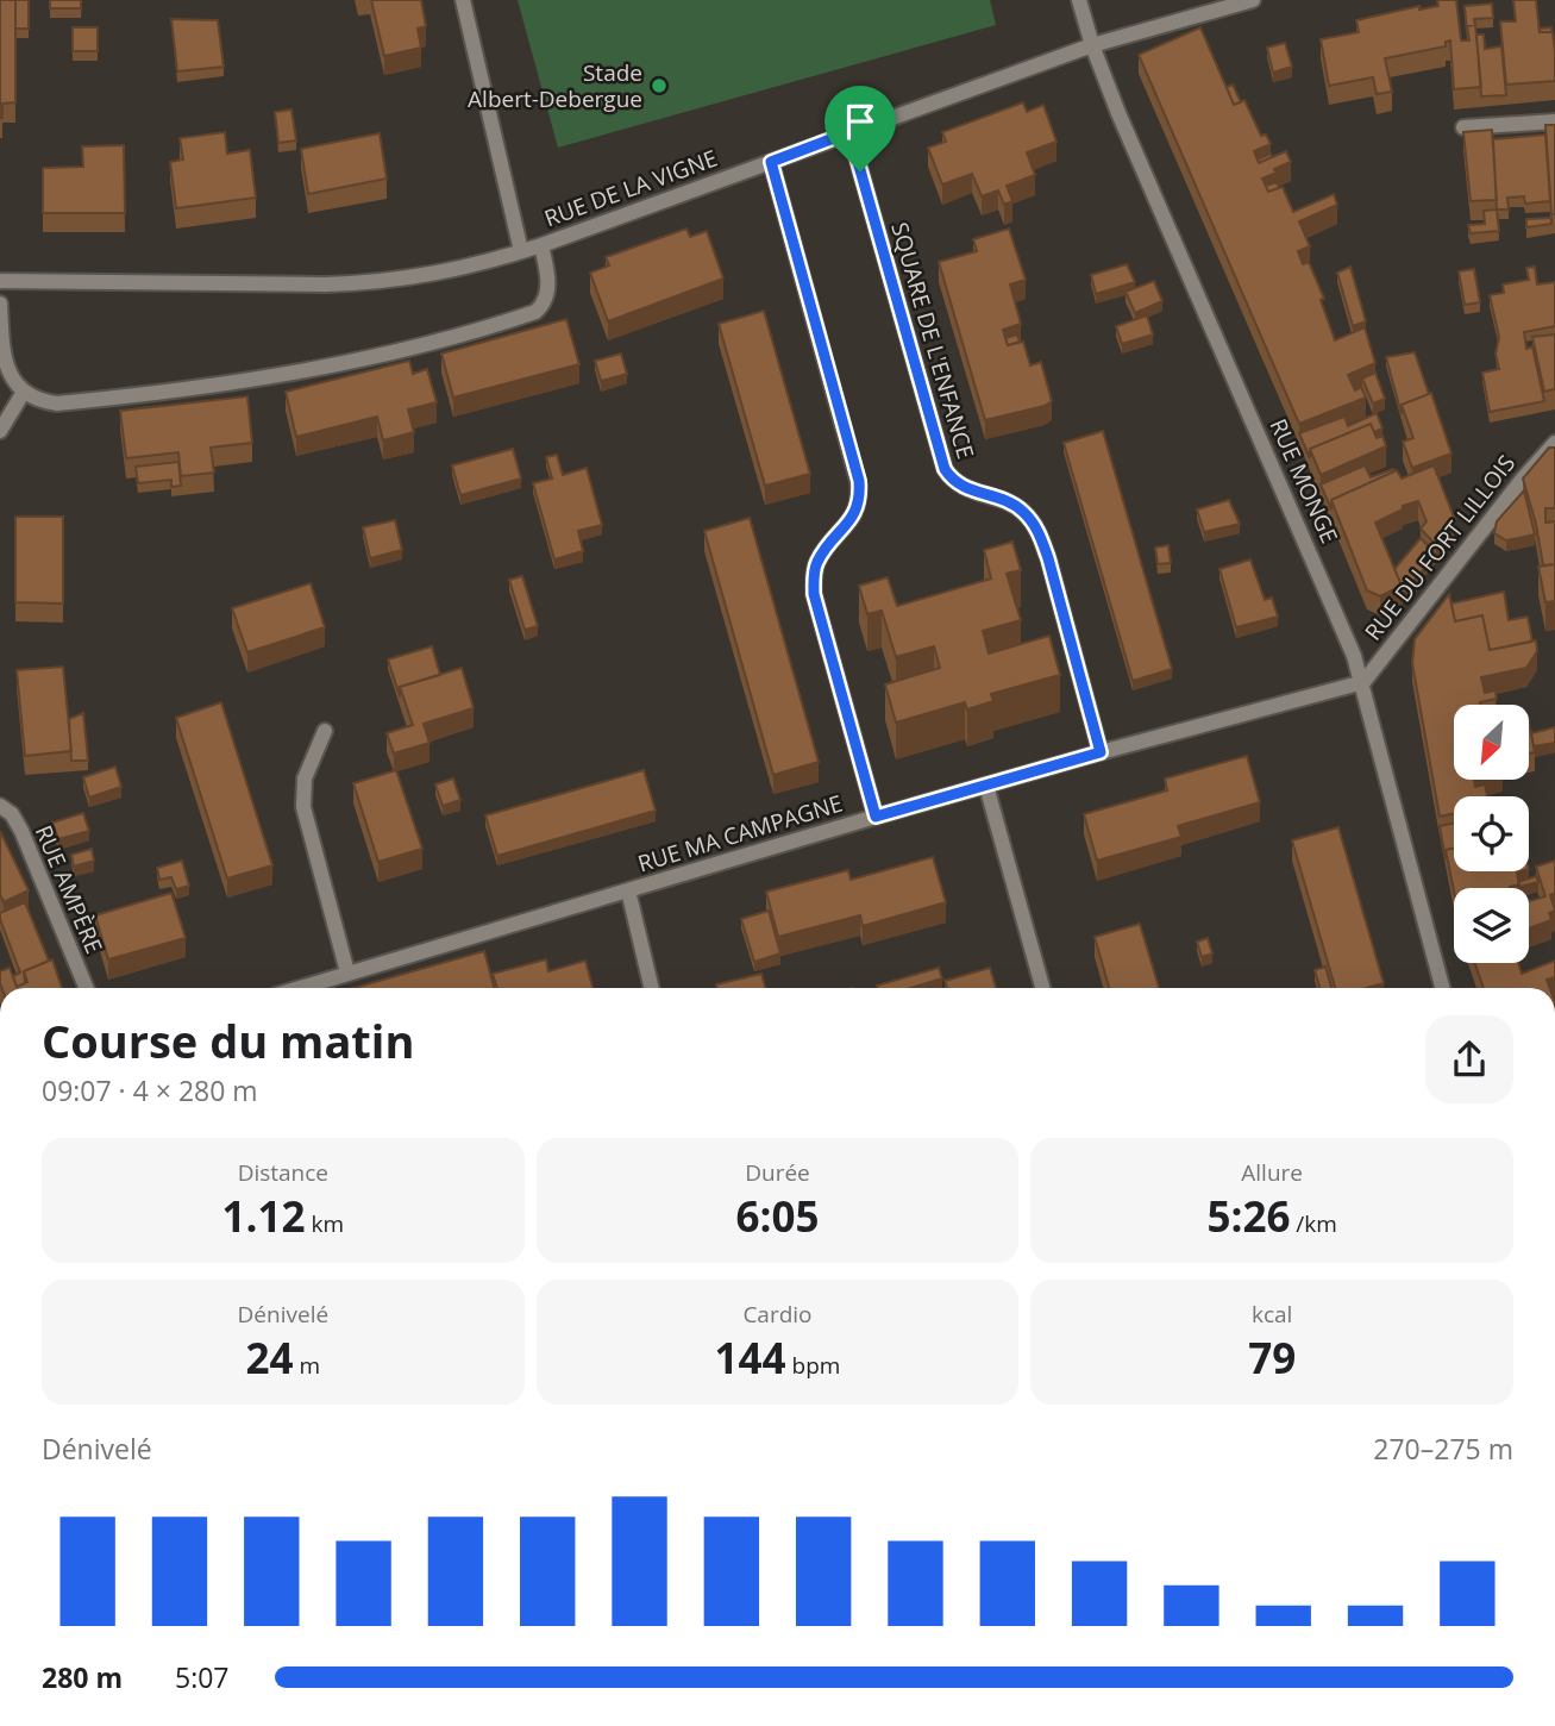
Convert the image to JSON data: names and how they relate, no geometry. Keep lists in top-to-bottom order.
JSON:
{
  "streets": {
    "street": [
      "RUE DE LA VIGNE",
      "SQUARE DE L'ENFANCE",
      "RUE MONGE",
      "RUE DU FORT LILLOIS",
      "RUE MA CAMPAGNE",
      "RUE AMPÈRE"
    ]
  },
  "crossings": [
    ["RUE DE LA VIGNE", "SQUARE DE L'ENFANCE"],
    ["RUE DE LA VIGNE", "RUE MONGE"],
    ["SQUARE DE L'ENFANCE", "RUE MA CAMPAGNE"],
    ["RUE MONGE", "RUE DU FORT LILLOIS"],
    ["RUE MONGE", "RUE MA CAMPAGNE"],
    ["RUE DU FORT LILLOIS", "RUE MA CAMPAGNE"]
  ],
  "places": ["Stade Albert-Debergue"],
  "north": "bottom left",
  "page": {
    "heading": ["Course du matin", "09:07 · 4 × 280 m"],
    "stats": [
      ["Distance", "1.12 km"],
      ["Durée", "6:05"],
      ["Allure", "5:26 /km"],
      ["Dénivelé", "24 m"],
      ["Cardio", "144 bpm"],
      ["kcal", "79"]
    ],
    "chart": ["Dénivelé", "270–275 m"],
    "list": [
      {
        "name": "280 m",
        "note": "5:07"
      }
    ]
  }
}
